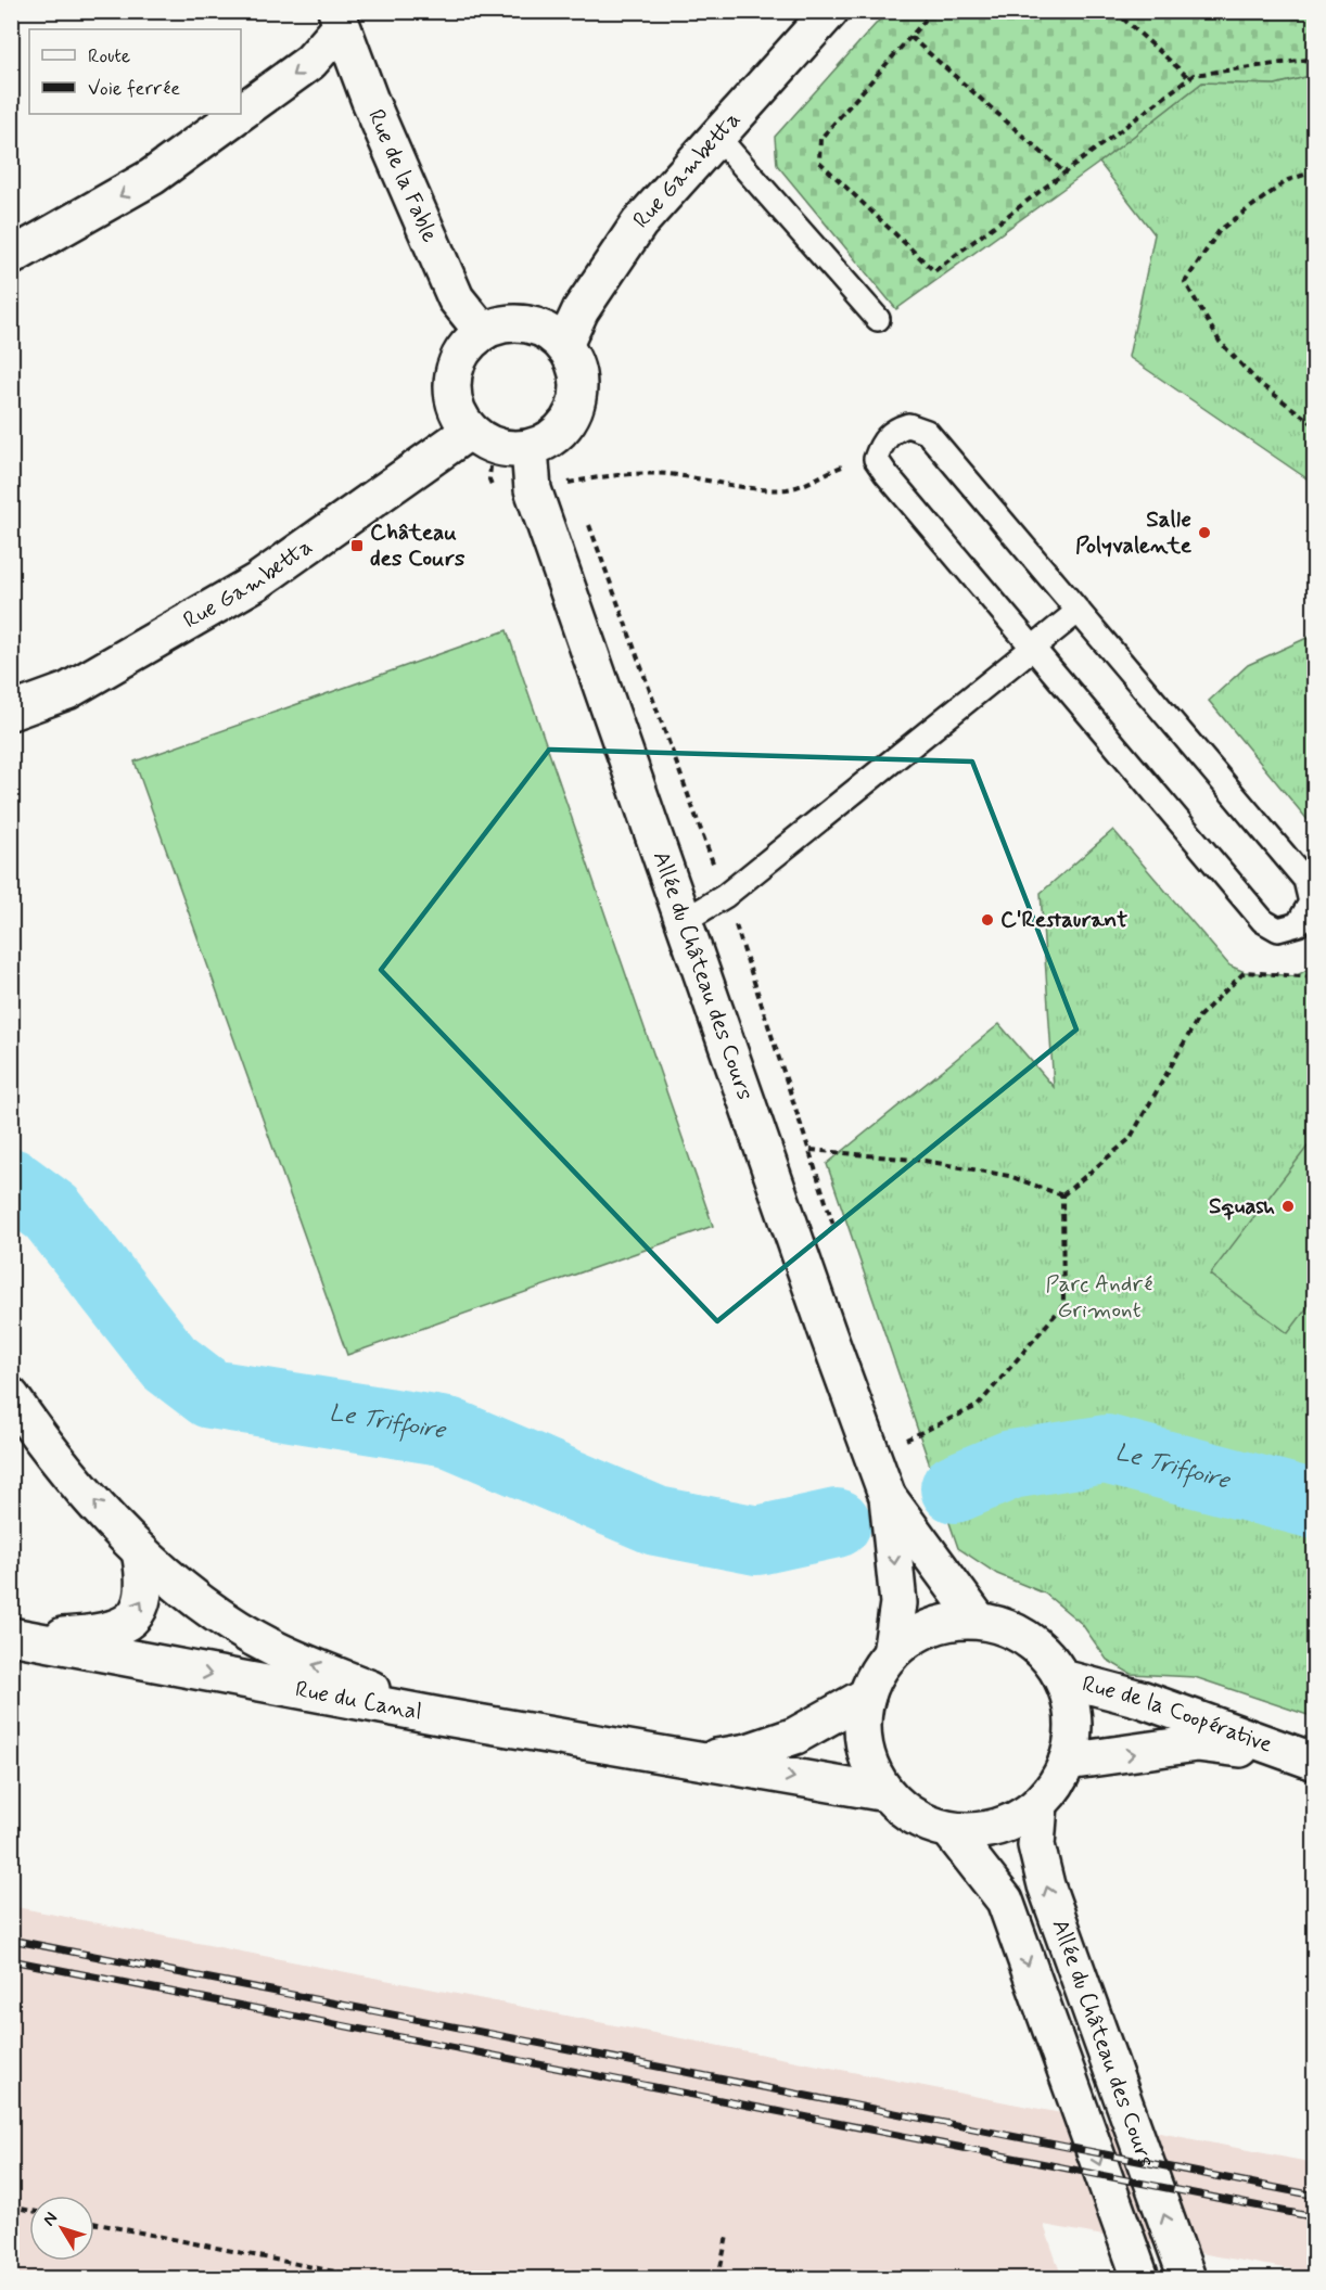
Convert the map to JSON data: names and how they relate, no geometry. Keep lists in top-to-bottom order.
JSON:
{
  "streets": {
    "street": [
      "Rue Gambetta",
      "Rue de la Fable",
      "Allée du Château des Cours",
      "Rue du Canal",
      "Rue de la Coopérative"
    ]
  },
  "crossings": [
    ["Rue Gambetta", "Rue de la Fable"],
    ["Rue Gambetta", "Allée du Château des Cours"],
    ["Rue de la Fable", "Allée du Château des Cours"],
    ["Allée du Château des Cours", "Rue du Canal"],
    ["Allée du Château des Cours", "Rue de la Coopérative"],
    ["Rue du Canal", "Rue de la Coopérative"]
  ],
  "water": ["Le Triffoire"],
  "parks": ["Parc André Grimont"],
  "places": {
    "other": ["Salle Polyvalente", "C'Restaurant", "Squash"],
    "transit": ["Château des Cours"]
  },
  "legend": ["Route", "Voie ferrée"],
  "north": "top left"
}
